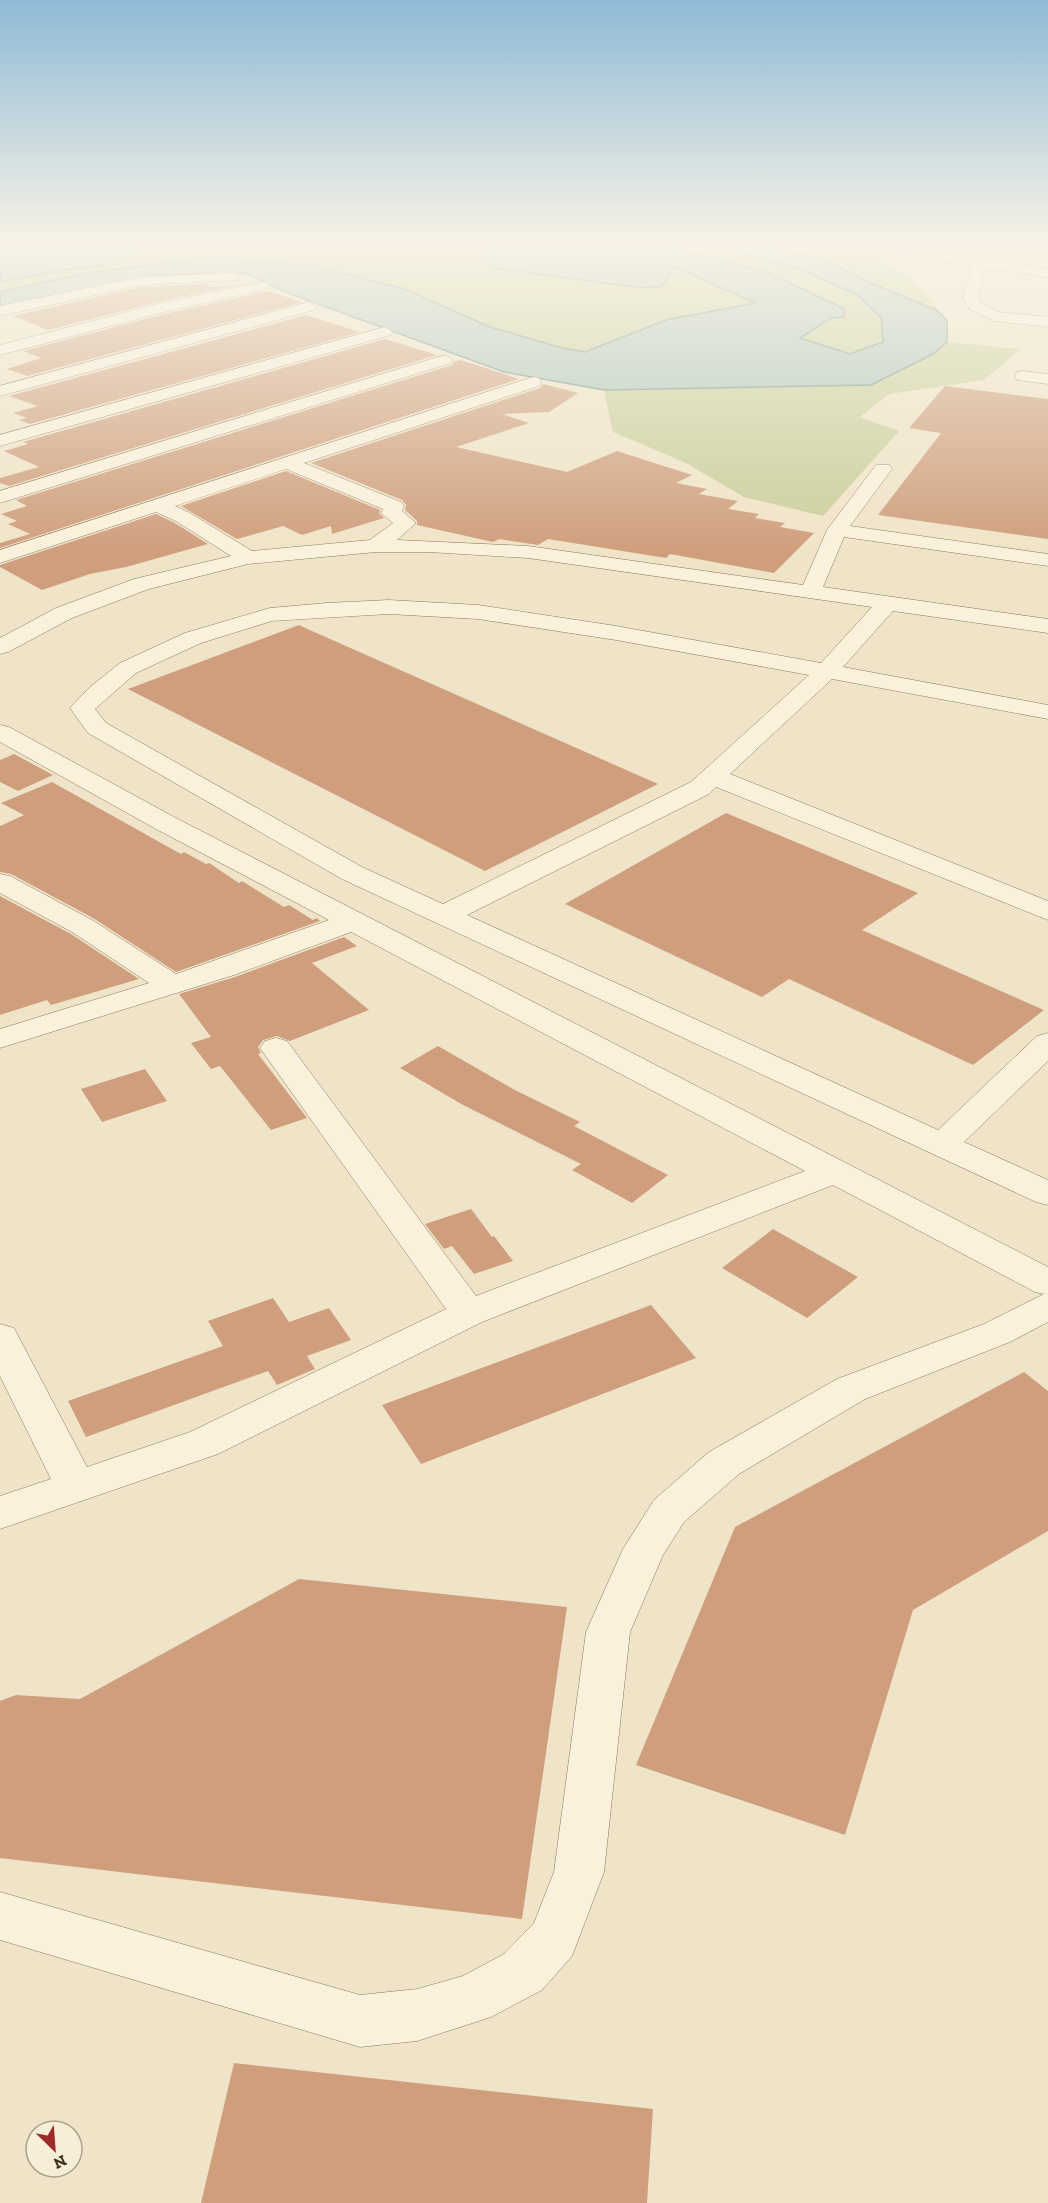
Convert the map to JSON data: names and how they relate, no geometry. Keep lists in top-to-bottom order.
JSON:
{
  "north": "bottom right"
}
